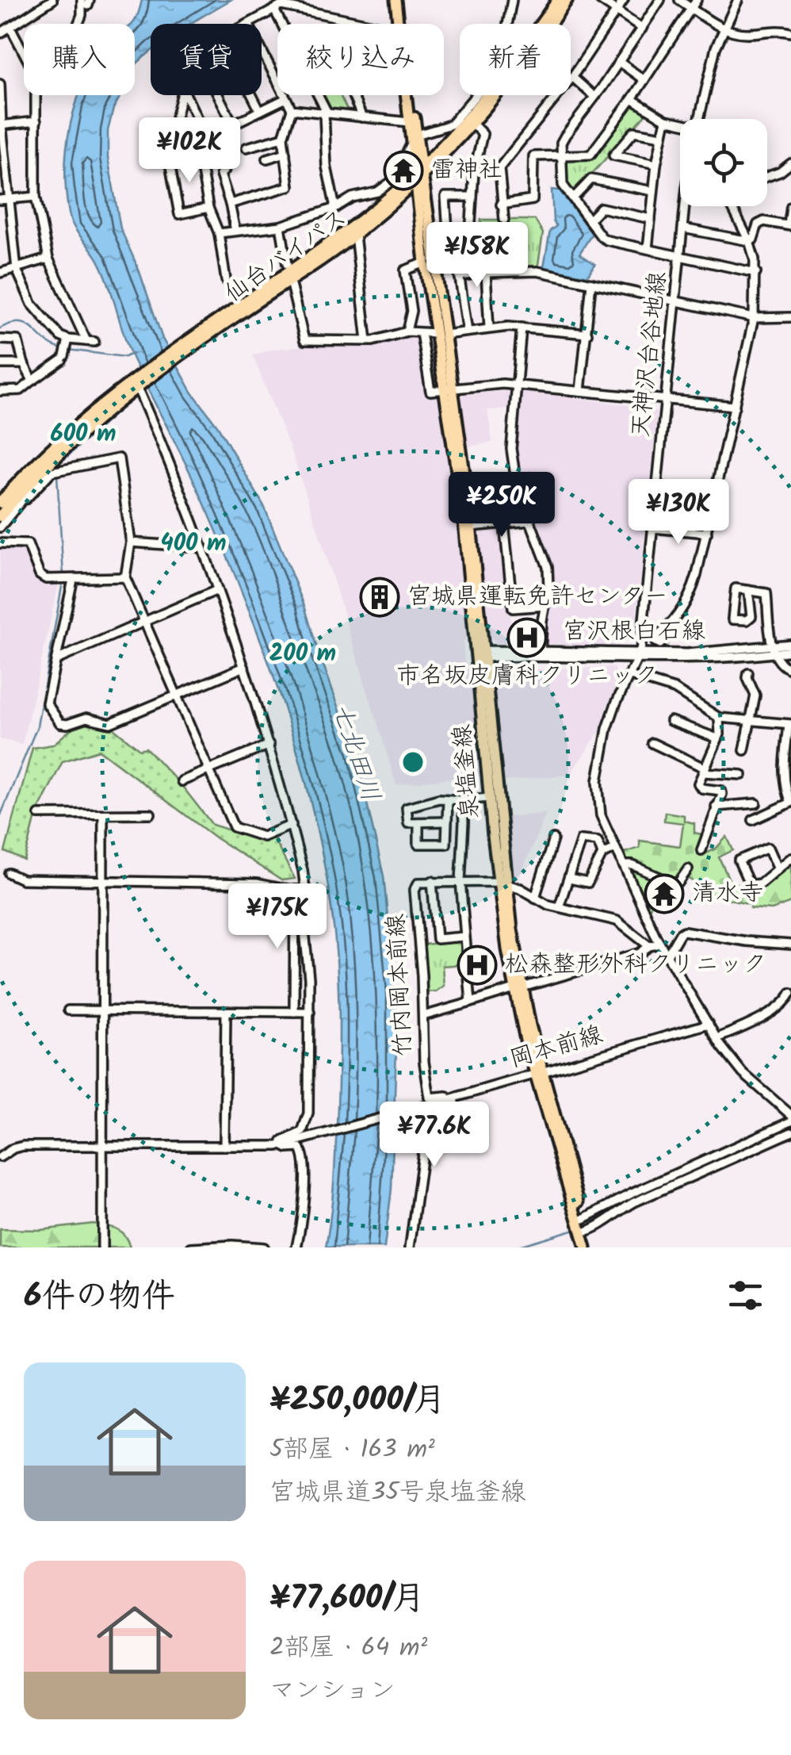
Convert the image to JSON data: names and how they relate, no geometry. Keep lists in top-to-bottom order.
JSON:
{
  "streets": {
    "highway": ["仙台バイパス"],
    "main road": ["泉塩釜線"],
    "street": [
      "天神沢台谷地線",
      "宮沢根白石線",
      "竹内岡本前線",
      "岡本前線"
    ]
  },
  "crossings": [
    ["天神沢台谷地線", "宮沢根白石線"],
    ["天神沢台谷地線", "岡本前線"],
    ["宮沢根白石線", "泉塩釜線"],
    ["竹内岡本前線", "岡本前線"]
  ],
  "water": ["七北田川"],
  "places": {
    "temple": ["雷神社", "清水寺"],
    "building": ["宮城県運転免許センター"],
    "hospital": ["市名坂皮膚科クリニック", "松森整形外科クリニック"]
  },
  "page": {
    "chip": [
      "購入",
      "賃貸",
      "絞り込み",
      "新着"
    ],
    "price": [
      "¥102K",
      "¥158K",
      "¥250K",
      "¥130K",
      "¥175K",
      "¥77.6K"
    ],
    "heading": "6件の物件",
    "list": [
      {
        "name": "¥250,000/月",
        "note": "5部屋 · 163 m² · 宮城県道35号泉塩釜線"
      },
      {
        "name": "¥77,600/月",
        "note": "2部屋 · 64 m² · マンション"
      }
    ]
  },
  "rings": ["600 m", "400 m", "200 m"]
}
